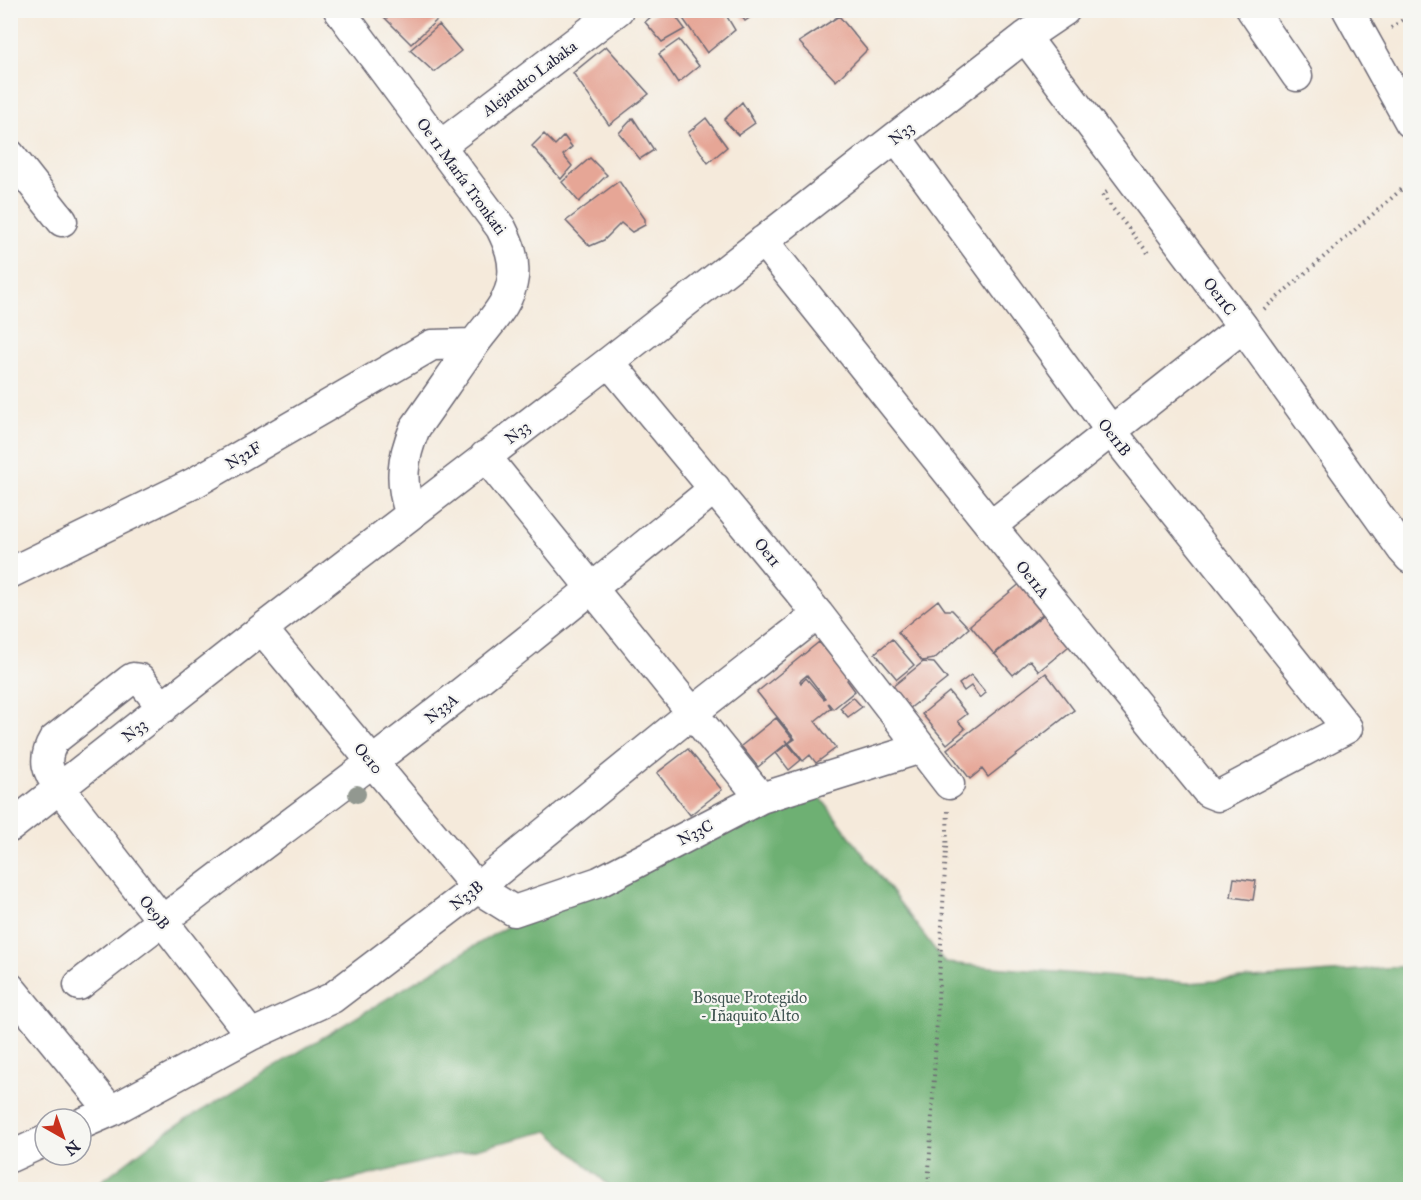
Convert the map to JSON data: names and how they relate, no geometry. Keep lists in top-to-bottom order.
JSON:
{
  "streets": {
    "street": [
      "Alejandro Labaka",
      "N33",
      "Oe 11 María Tronkati",
      "Oe11C",
      "Oe11B",
      "N32F",
      "Oe11",
      "Oe11A",
      "N33A",
      "Oe10",
      "N33C",
      "N33B",
      "Oe9B"
    ]
  },
  "crossings": [
    ["Alejandro Labaka", "Oe 11 María Tronkati"],
    ["N33", "Oe 11 María Tronkati"],
    ["N33", "Oe11C"],
    ["N33", "Oe11B"],
    ["N33", "Oe11"],
    ["N33", "Oe11A"],
    ["N33", "Oe10"],
    ["N33", "Oe9B"],
    ["Oe 11 María Tronkati", "N32F"],
    ["Oe11B", "Oe11A"],
    ["Oe11", "N33A"],
    ["Oe11", "N33C"],
    ["Oe11", "N33B"],
    ["N33A", "Oe10"],
    ["N33A", "Oe9B"],
    ["Oe10", "N33C"],
    ["Oe10", "N33B"],
    ["N33C", "N33B"],
    ["N33B", "Oe9B"]
  ],
  "parks": ["Bosque Protegido - Iñaquito Alto"],
  "north": "bottom right"
}
